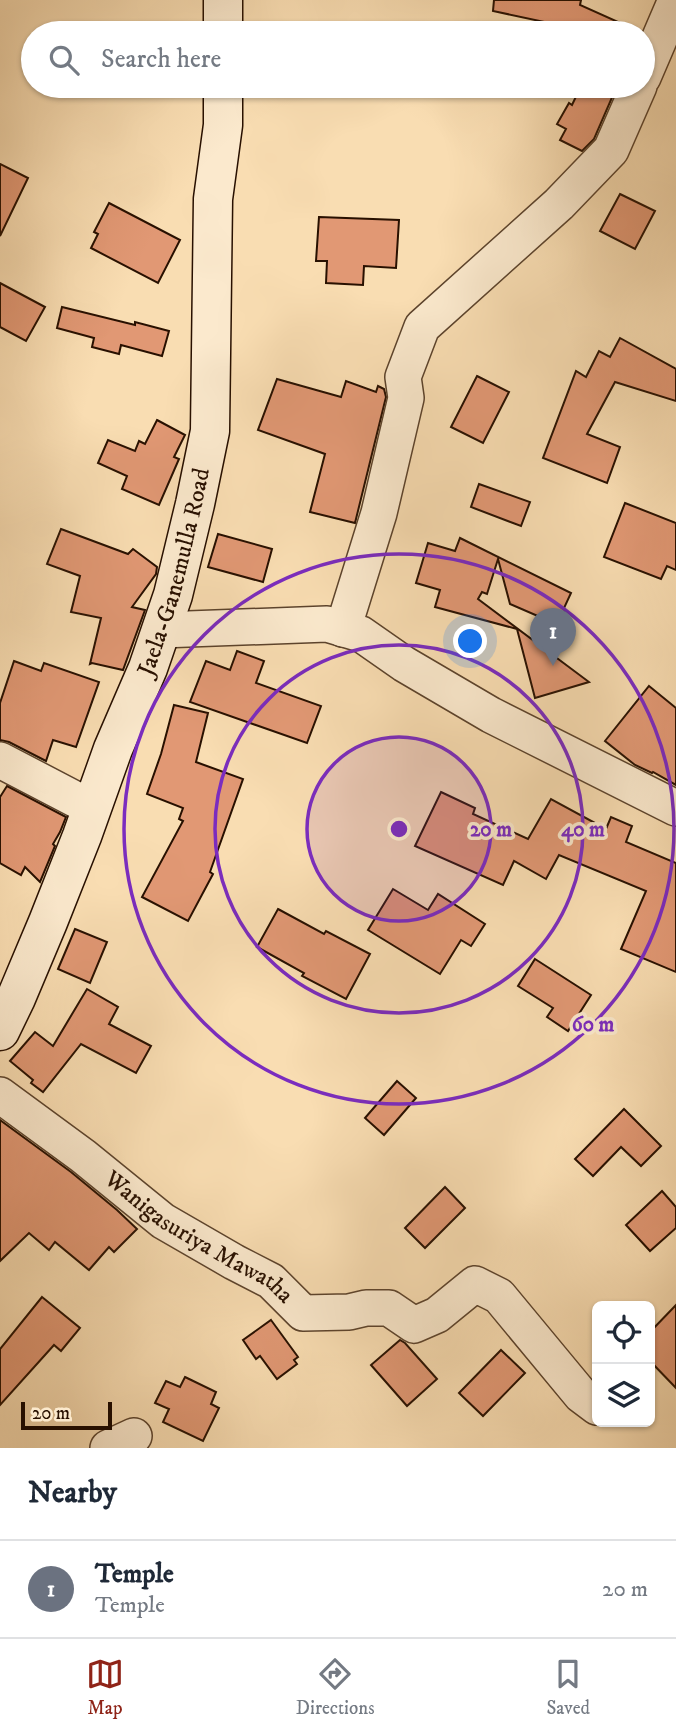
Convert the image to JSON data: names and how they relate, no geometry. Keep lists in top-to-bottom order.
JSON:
{
  "streets": {
    "main road": ["Jaela-Ganemulla Road"],
    "street": ["Wanigasuriya Mawatha"]
  },
  "scale_bar": "20 m",
  "page": {
    "search": "Search here",
    "pins": "1",
    "scale": "20 m",
    "heading": "Nearby",
    "list": [
      {
        "mark": "1",
        "name": "Temple",
        "note": "Temple",
        "value": "20 m"
      }
    ],
    "nav": ["Map", "Directions", "Saved"]
  },
  "rings": ["20 m", "40 m", "60 m"]
}
